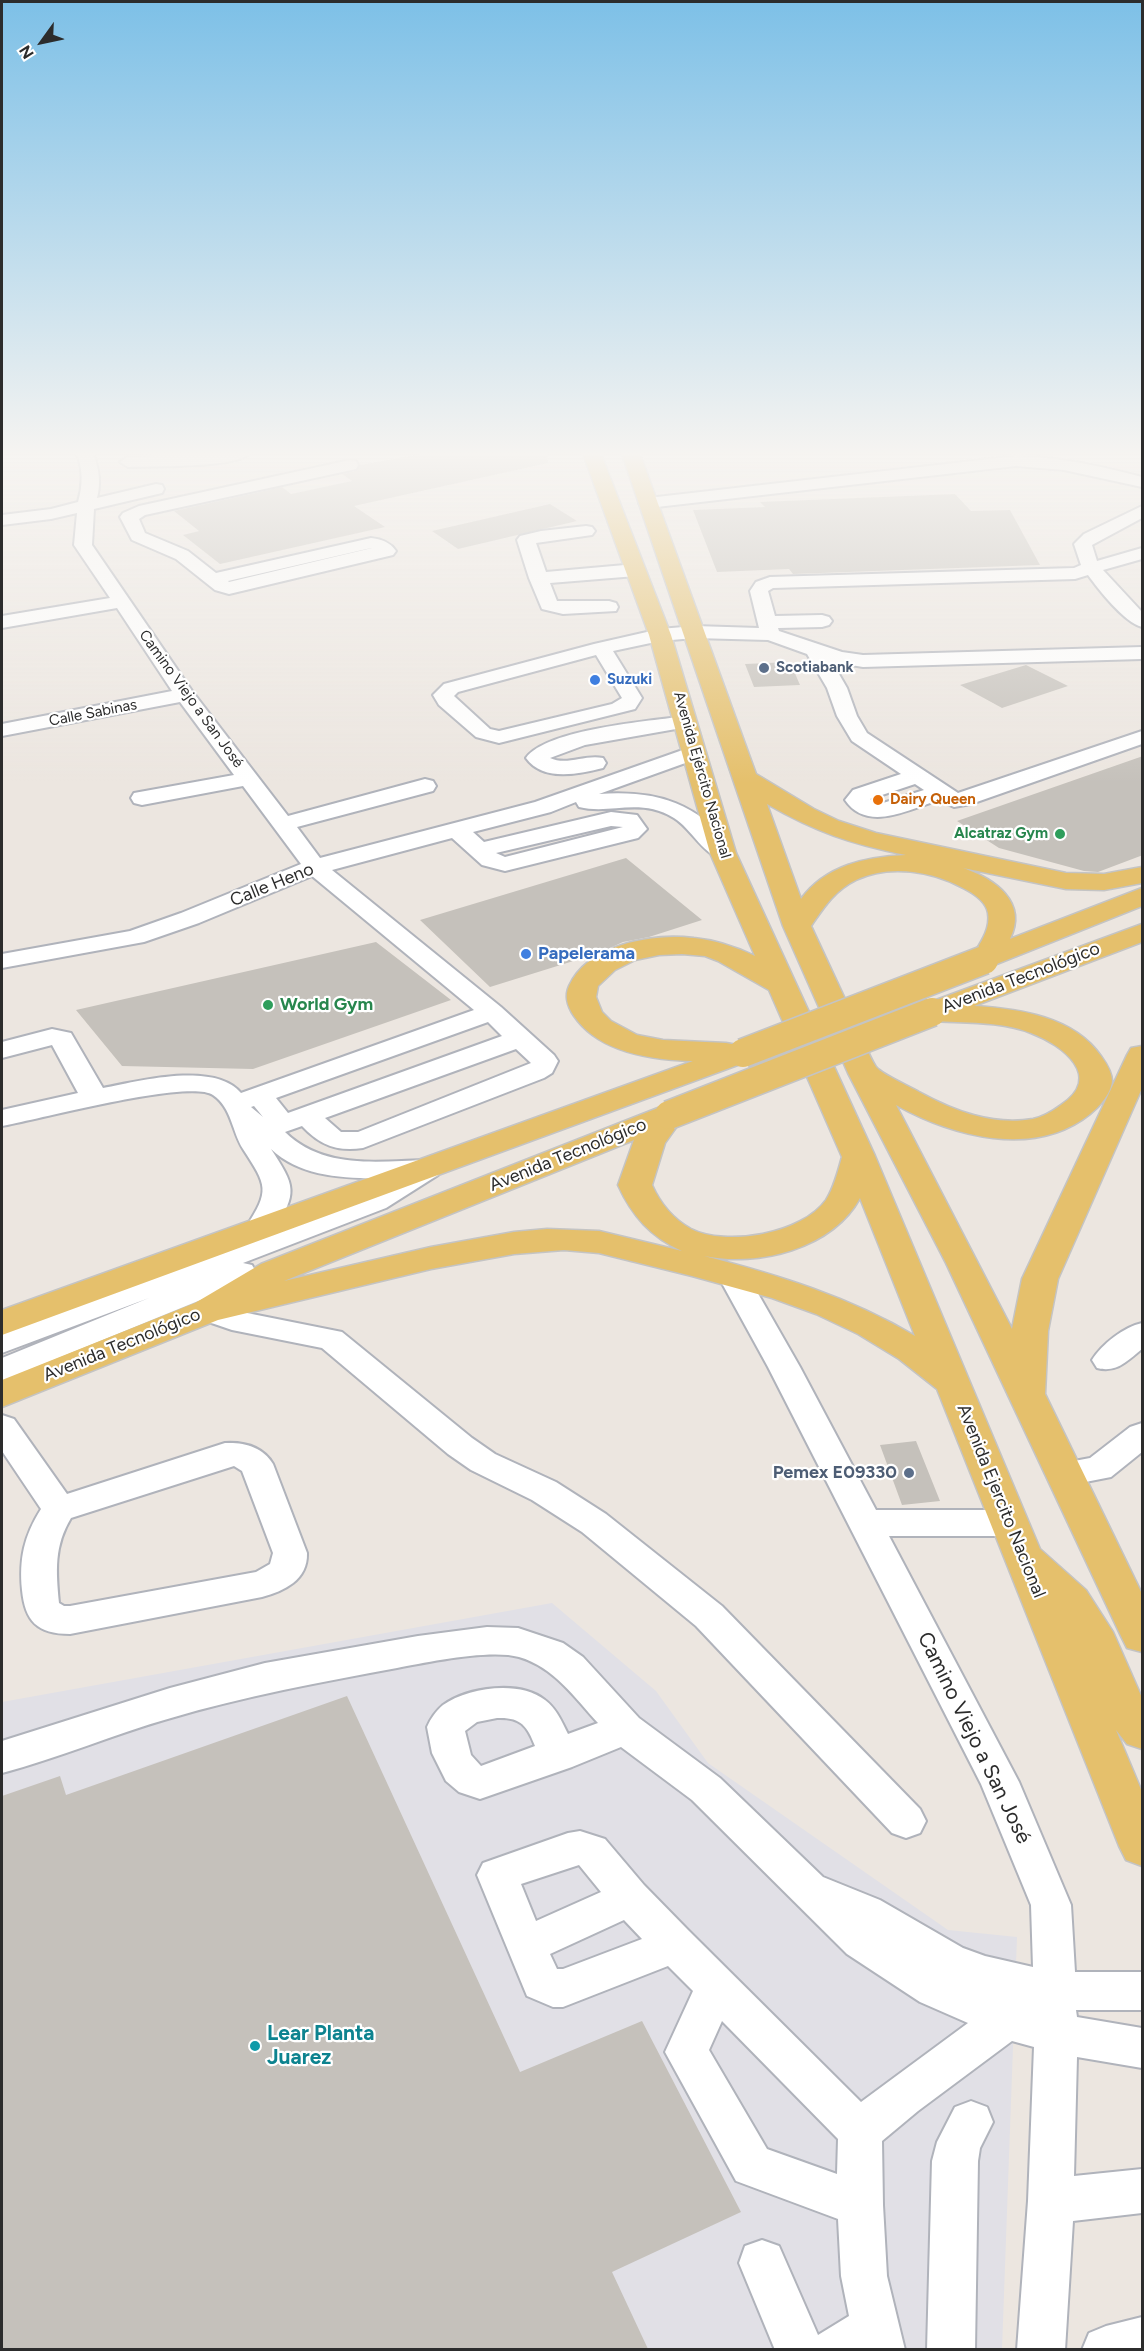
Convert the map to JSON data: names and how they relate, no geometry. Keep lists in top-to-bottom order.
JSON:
{
  "streets": {
    "main road": ["Avenida Ejército Nacional", "Avenida Tecnológico", "Avenida Ejercito Nacional"],
    "street": ["Camino Viejo a San José", "Calle Sabinas", "Calle Heno"]
  },
  "crossings": [
    ["Camino Viejo a San José", "Calle Sabinas"],
    ["Camino Viejo a San José", "Calle Heno"],
    ["Avenida Ejército Nacional", "Calle Heno"],
    ["Avenida Ejército Nacional", "Avenida Ejercito Nacional"]
  ],
  "places": [
    "Scotiabank",
    "Suzuki",
    "Dairy Queen",
    "Alcatraz Gym",
    "Papelerama",
    "World Gym",
    "Pemex E09330",
    "Lear Planta Juarez"
  ],
  "north": "bottom left"
}
